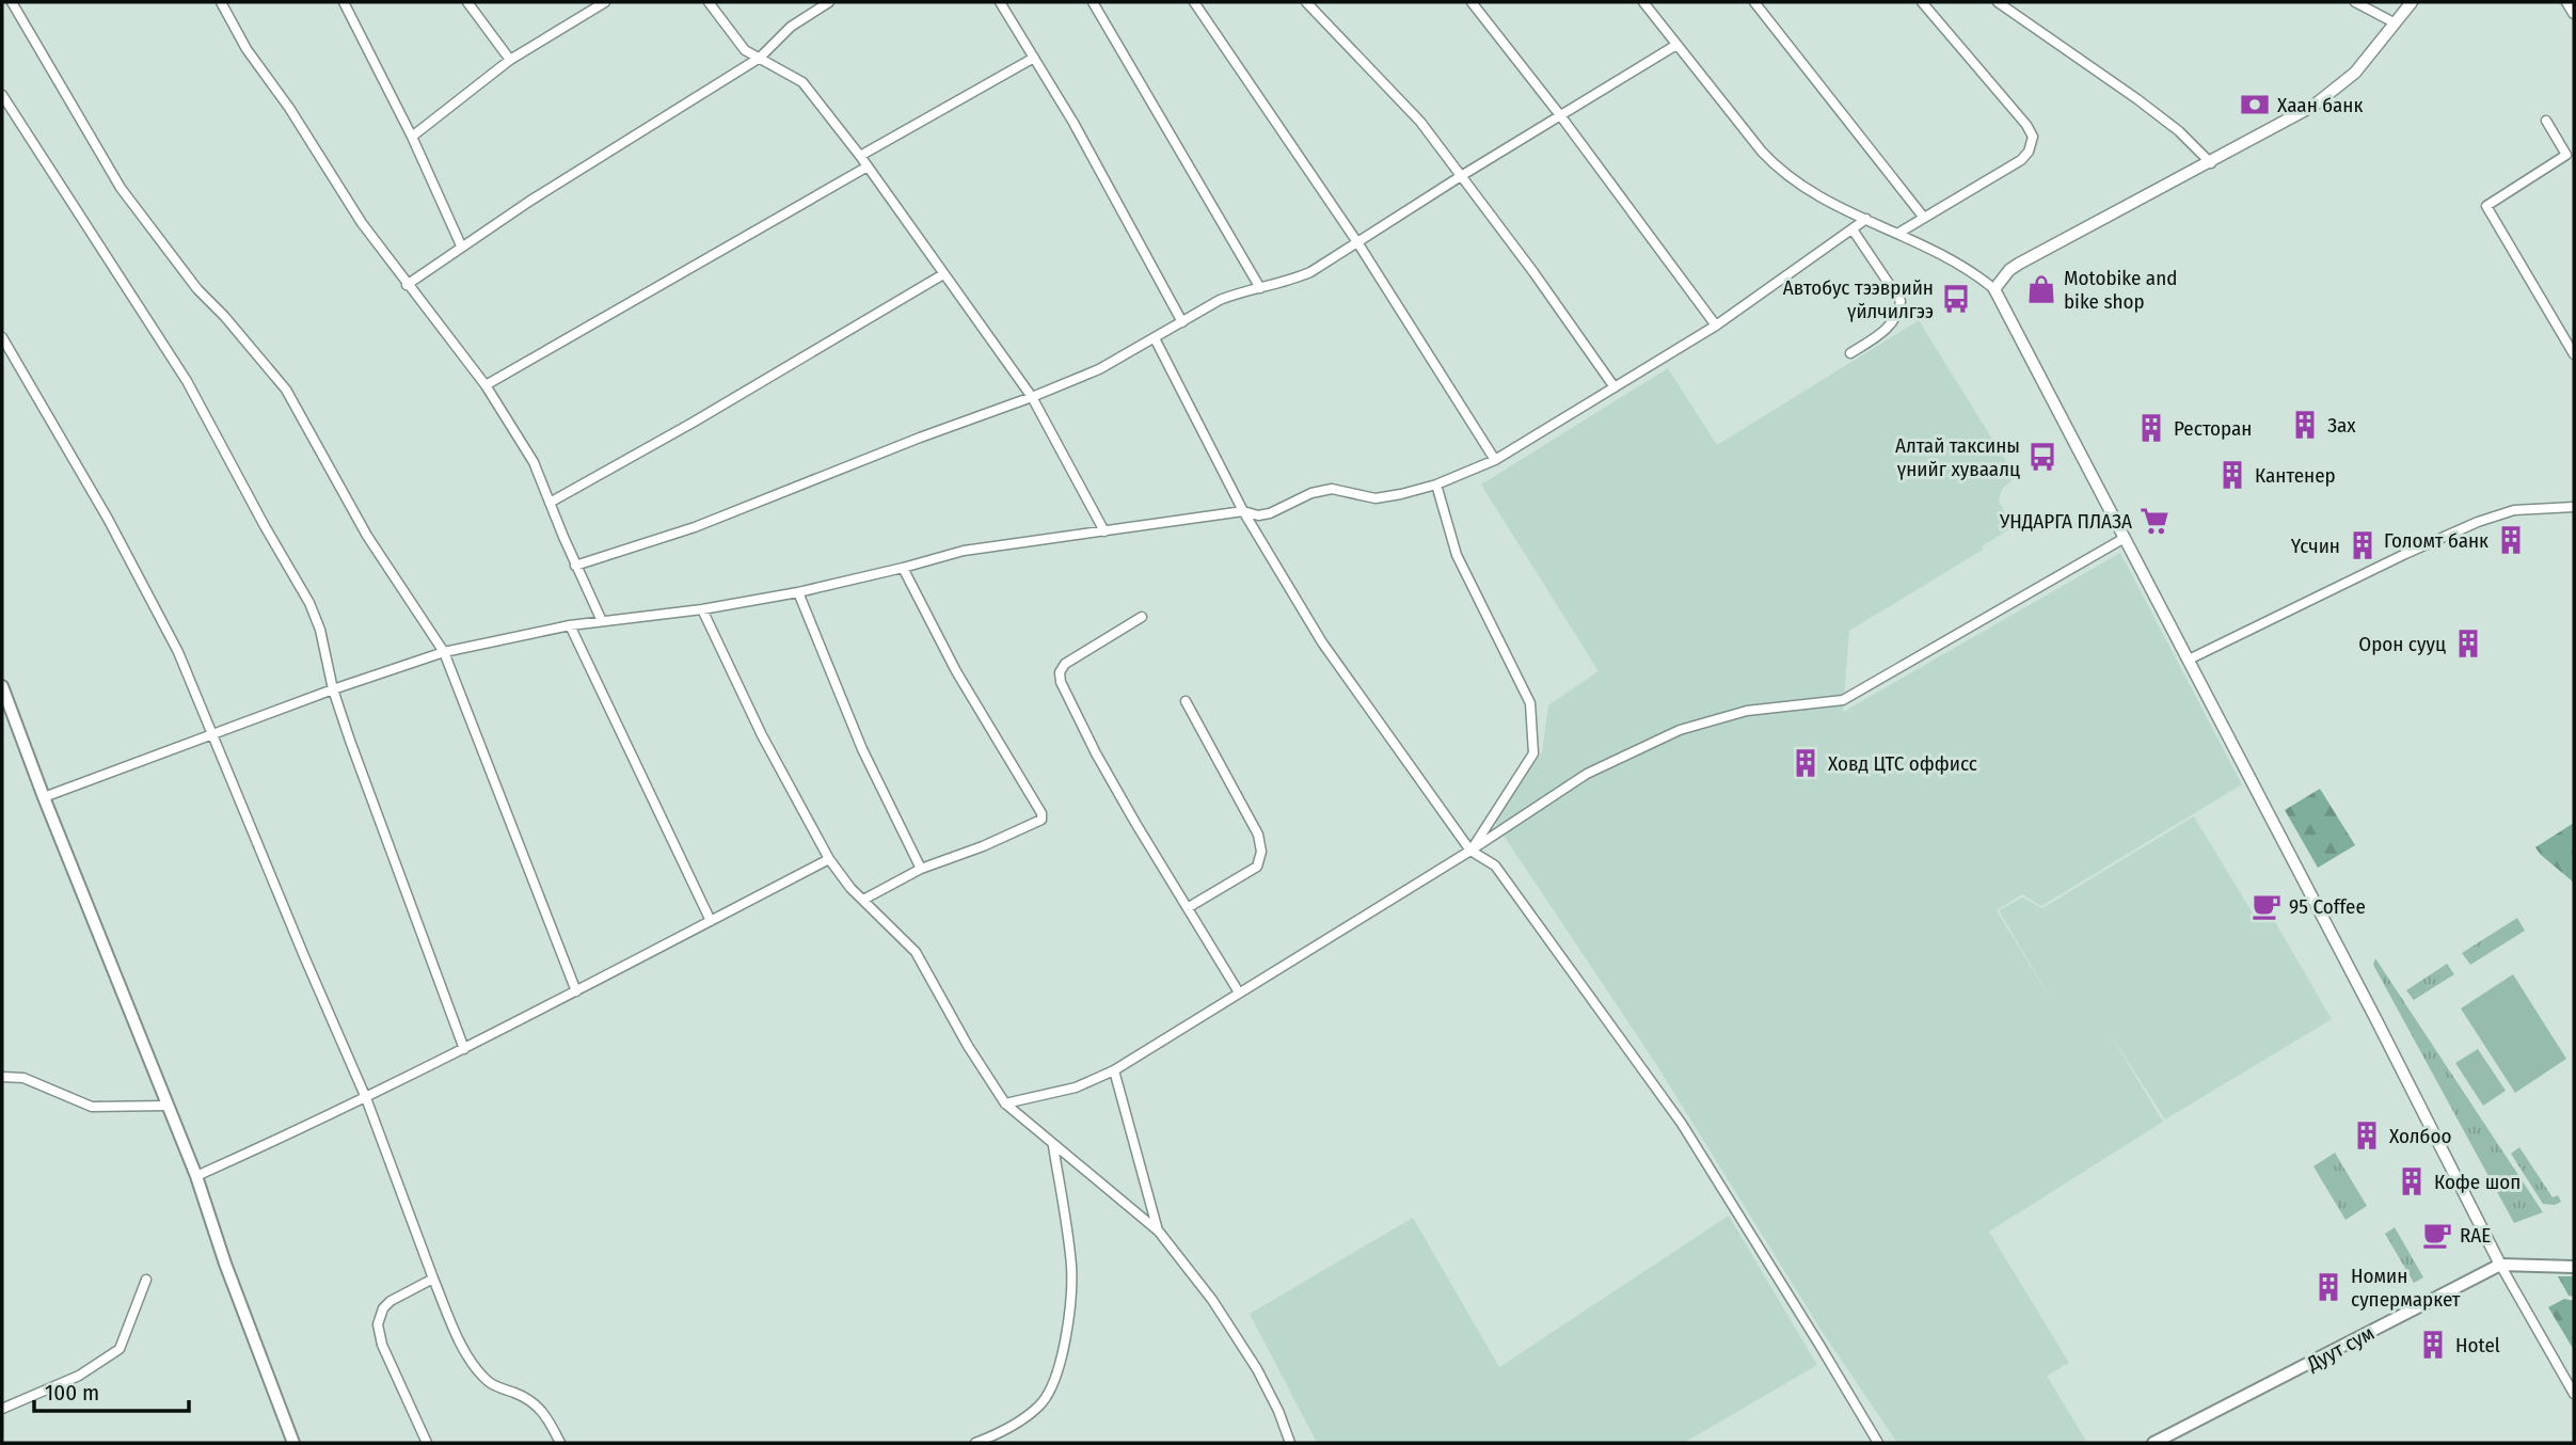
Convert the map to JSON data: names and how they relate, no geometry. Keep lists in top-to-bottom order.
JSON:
{
  "streets": {
    "main road": ["Дуут сум"]
  },
  "places": {
    "bank": ["Хаан банк"],
    "shop": ["Motobike and bike shop"],
    "bus stop": ["Автобус тээврийн үйлчилгээ", "Алтай таксины үнийг хуваалц"],
    "building": [
      "Зах",
      "Ресторан",
      "Кантенер",
      "Голомт банк",
      "Үсчин",
      "Орон сууц",
      "Ховд ЦТС оффисс",
      "Холбоо",
      "Кофе шоп",
      "Номин супермаркет",
      "Hotel"
    ],
    "supermarket": ["УНДАРГА ПЛАЗА"],
    "cafe": ["95 Coffee", "RAE"]
  },
  "scale_bar": "100 m"
}
